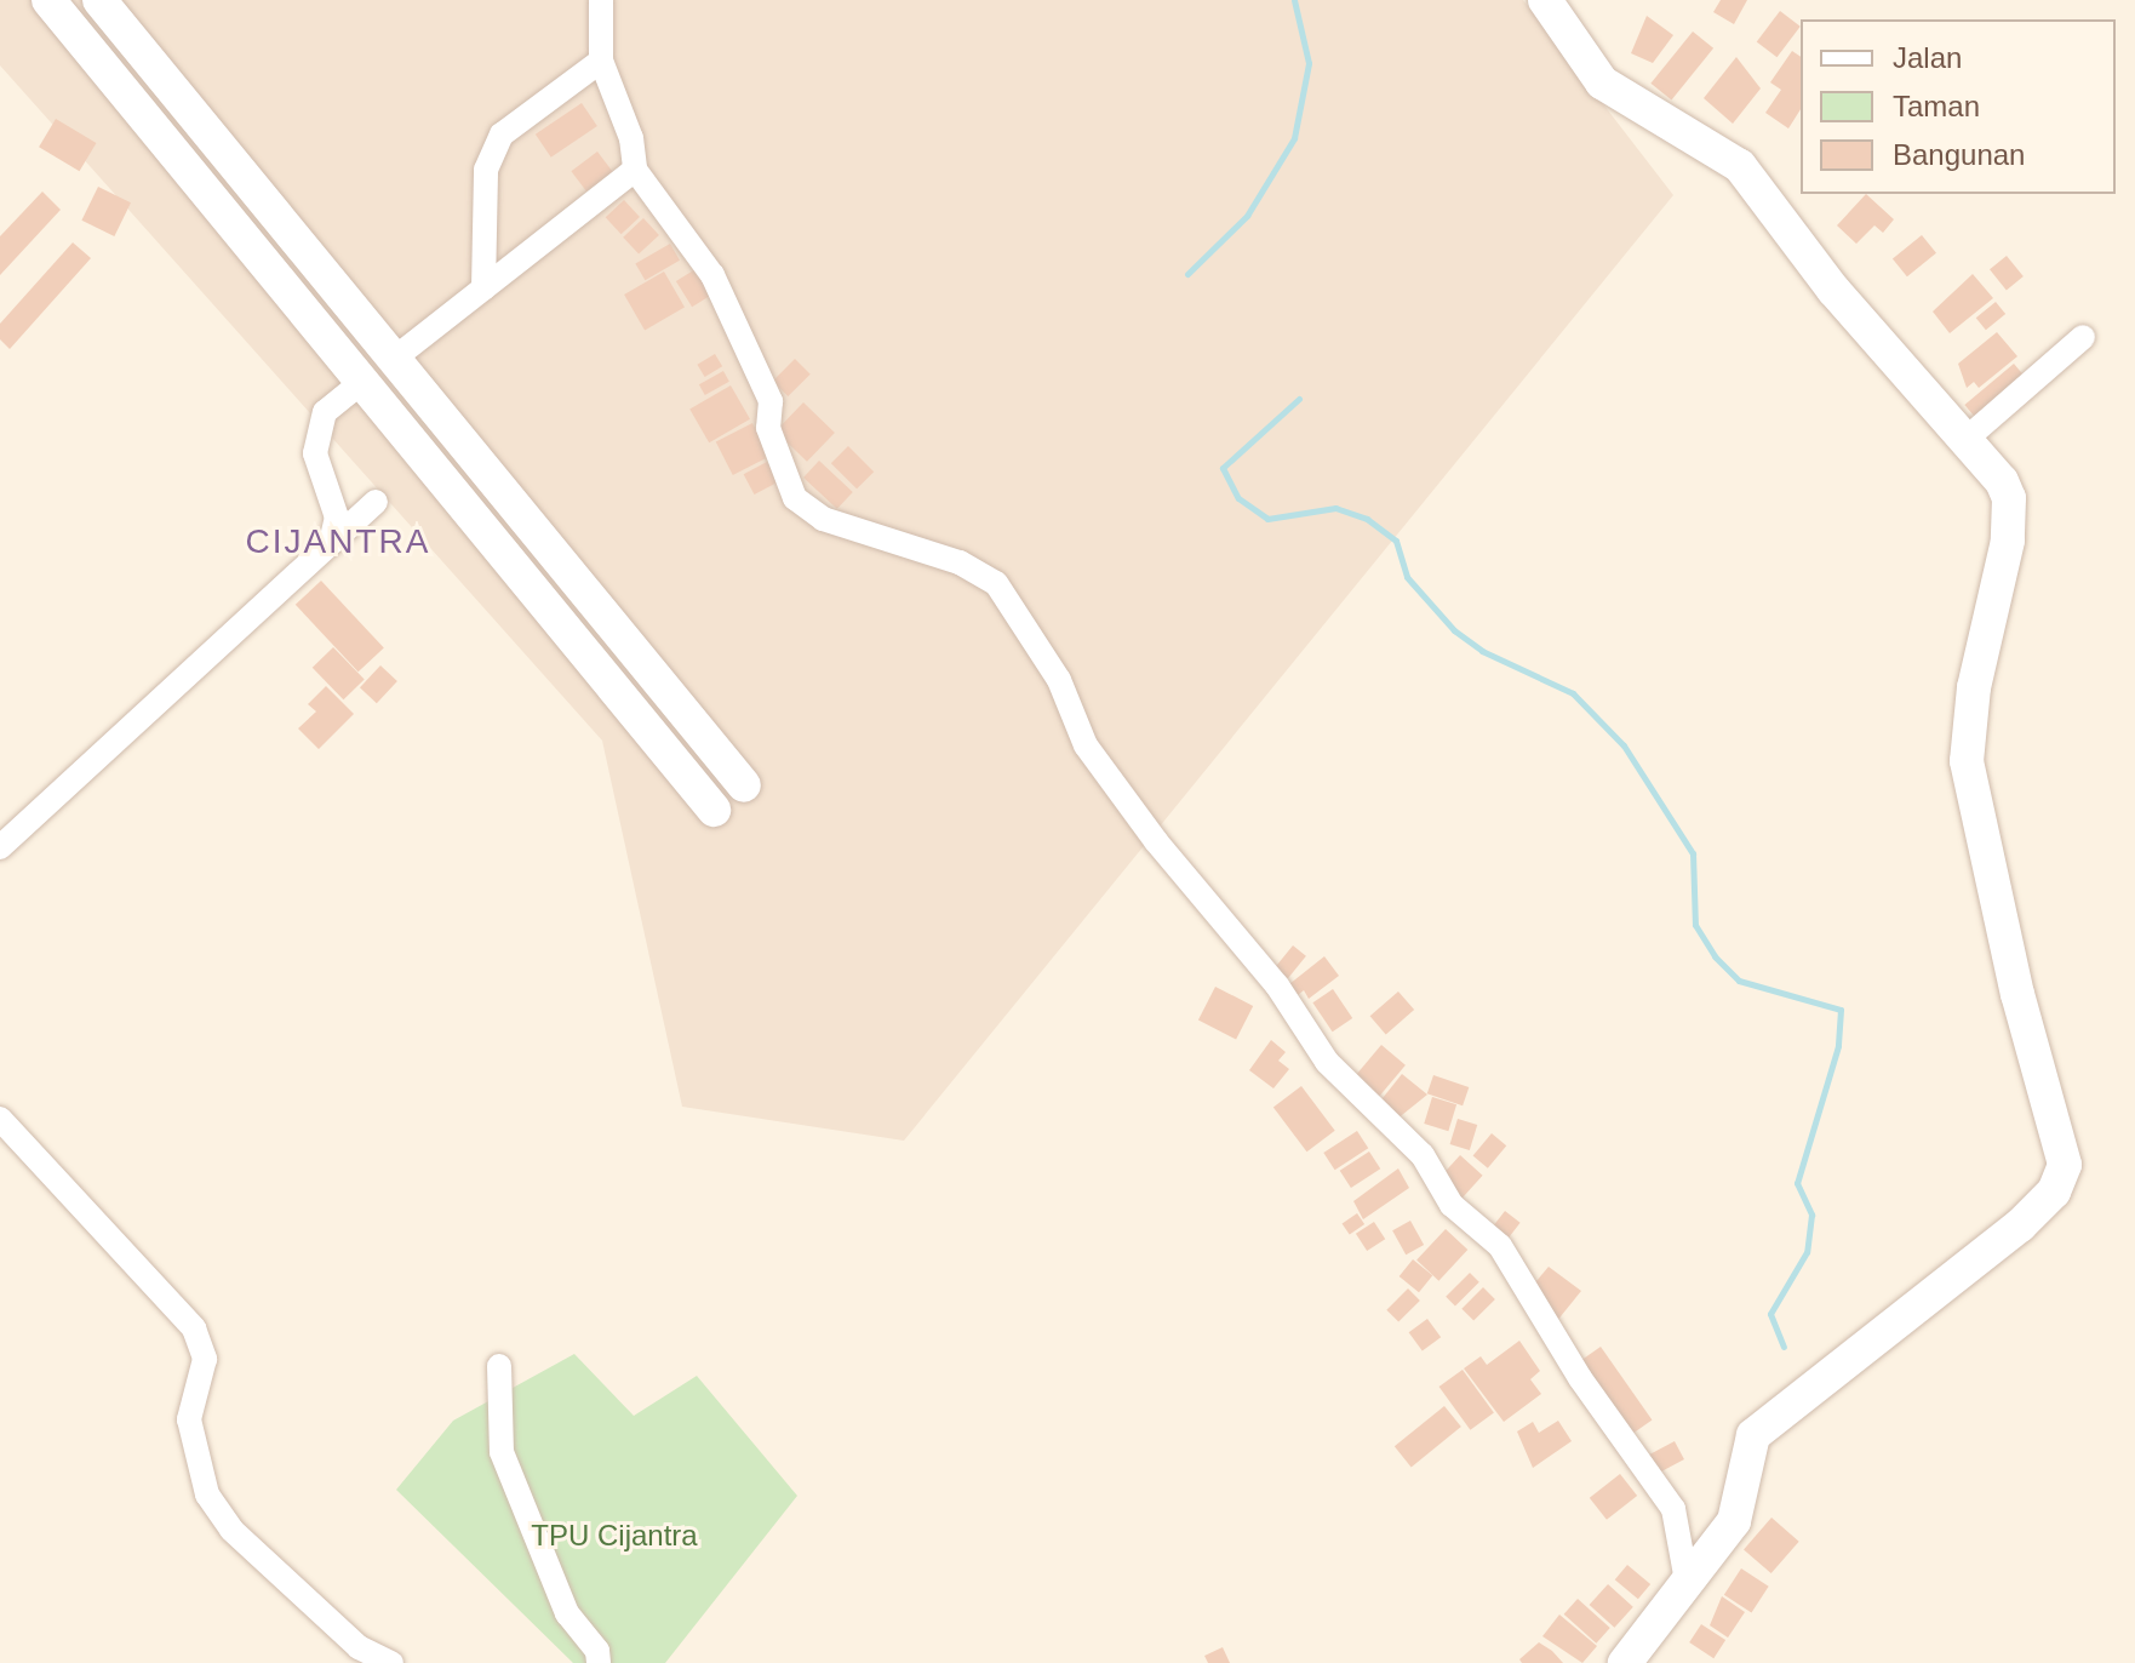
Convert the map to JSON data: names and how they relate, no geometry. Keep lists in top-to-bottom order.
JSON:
{
  "districts": ["CIJANTRA"],
  "parks": ["TPU Cijantra"],
  "legend": ["Jalan", "Taman", "Bangunan"]
}
